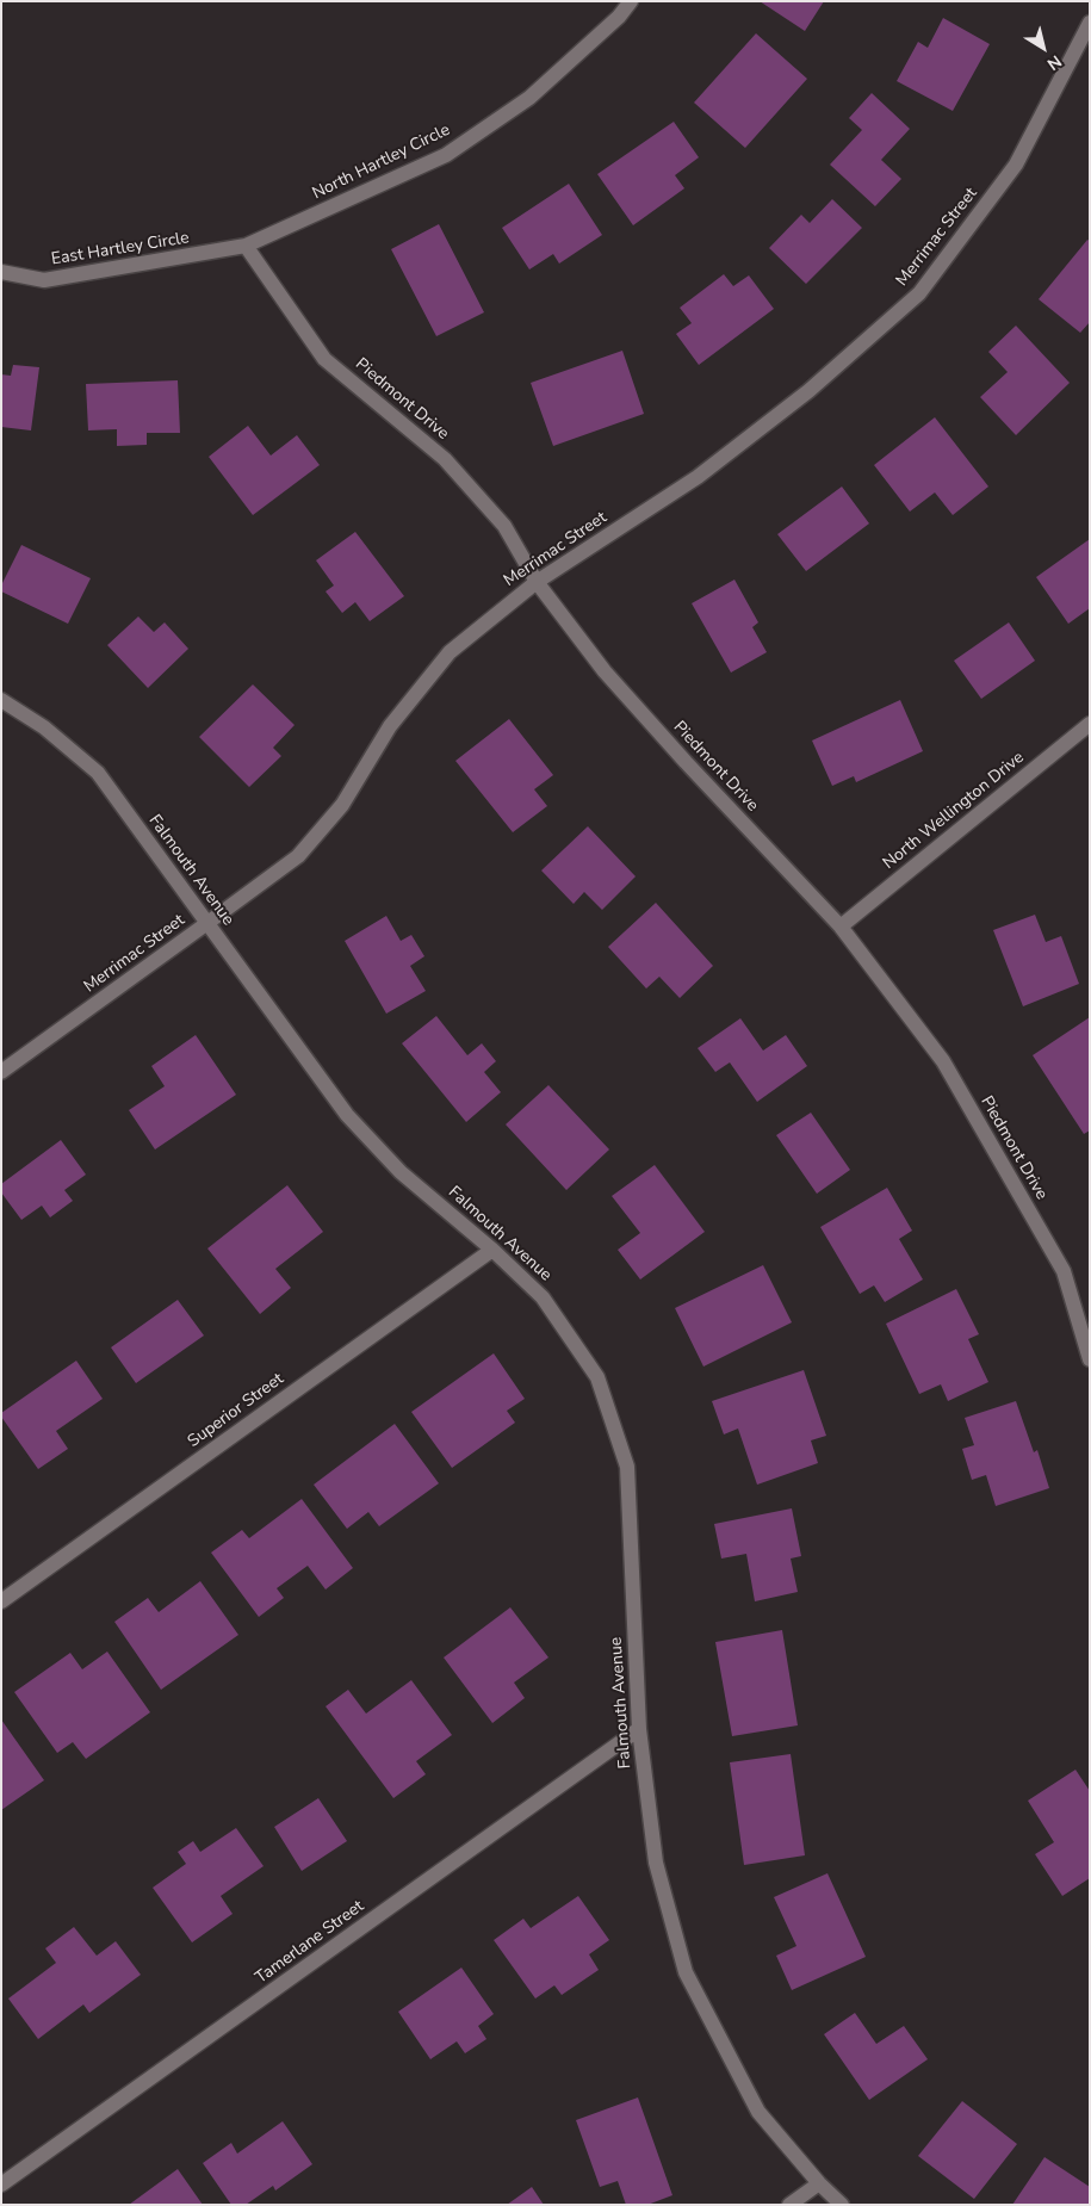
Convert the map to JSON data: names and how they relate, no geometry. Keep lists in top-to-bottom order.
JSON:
{
  "streets": {
    "street": [
      "North Hartley Circle",
      "Merrimac Street",
      "East Hartley Circle",
      "Piedmont Drive",
      "North Wellington Drive",
      "Falmouth Avenue",
      "Superior Street",
      "Tamerlane Street"
    ]
  },
  "crossings": [
    ["North Hartley Circle", "East Hartley Circle"],
    ["North Hartley Circle", "Piedmont Drive"],
    ["Merrimac Street", "Piedmont Drive"],
    ["Merrimac Street", "Falmouth Avenue"],
    ["East Hartley Circle", "Piedmont Drive"],
    ["Piedmont Drive", "North Wellington Drive"],
    ["Falmouth Avenue", "Superior Street"],
    ["Falmouth Avenue", "Tamerlane Street"]
  ],
  "north": "bottom right"
}
